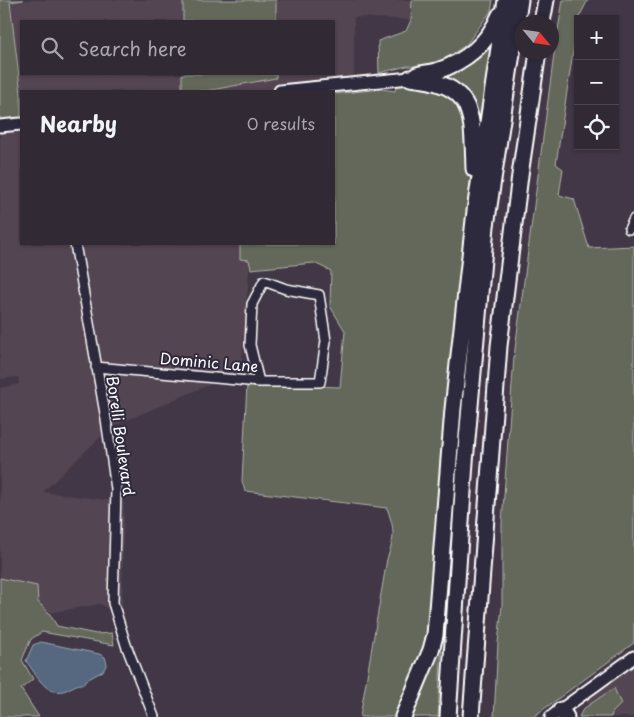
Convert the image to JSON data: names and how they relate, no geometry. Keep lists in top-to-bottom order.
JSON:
{
  "streets": {
    "street": ["Dominic Lane", "Borelli Boulevard"]
  },
  "crossings": [
    ["Dominic Lane", "Borelli Boulevard"]
  ],
  "north": "bottom right",
  "page": {
    "map_buttons": ["+", "−"],
    "search": "Search here",
    "heading": ["Nearby", "0 results"]
  }
}
